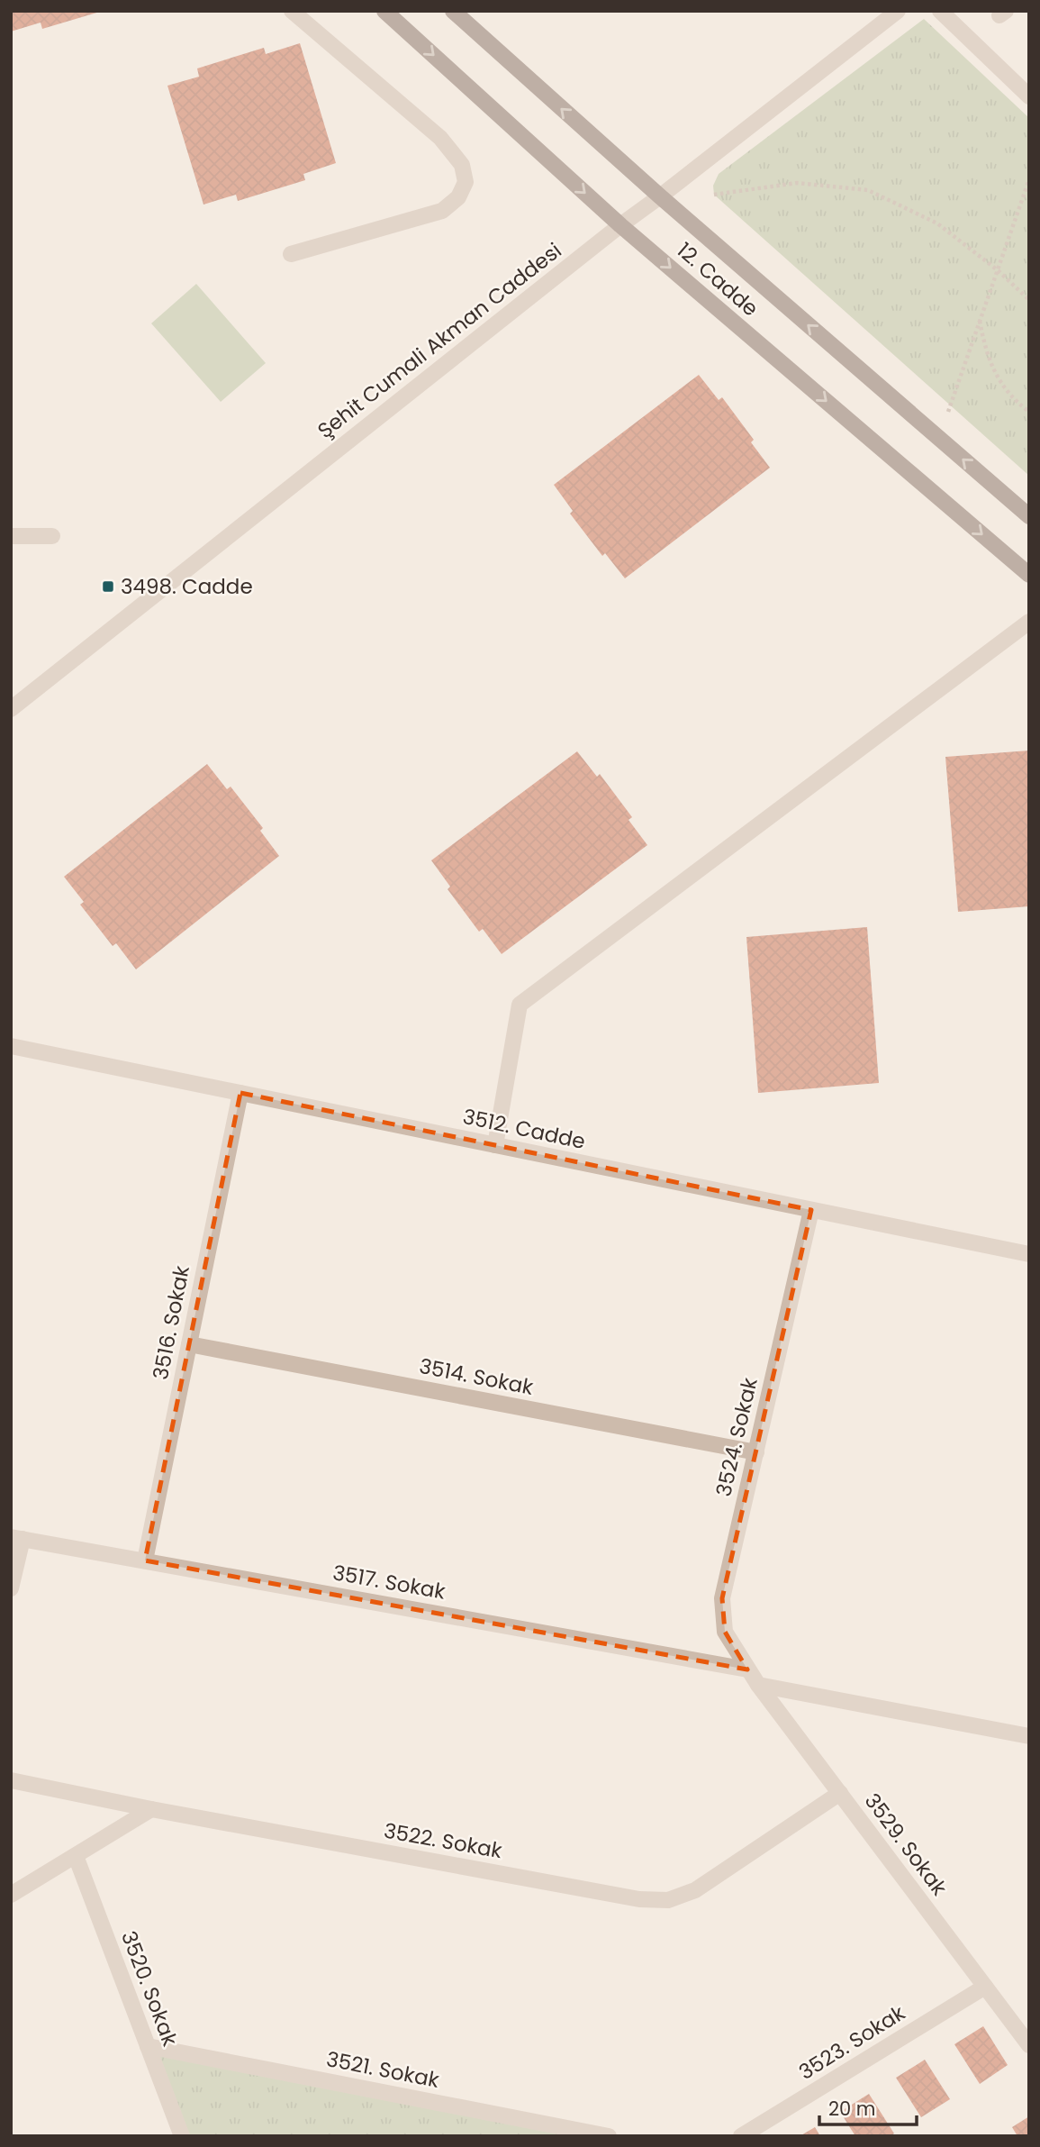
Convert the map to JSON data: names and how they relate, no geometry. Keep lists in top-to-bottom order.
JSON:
{
  "streets": {
    "main road": ["12. Cadde"],
    "street": [
      "Şehit Cumali Akman Caddesi",
      "3512. Cadde",
      "3516. Sokak",
      "3514. Sokak",
      "3524. Sokak",
      "3517. Sokak",
      "3522. Sokak",
      "3529. Sokak",
      "3520. Sokak",
      "3523. Sokak",
      "3521. Sokak"
    ]
  },
  "crossings": [
    ["12. Cadde", "Şehit Cumali Akman Caddesi"],
    ["3512. Cadde", "3516. Sokak"],
    ["3512. Cadde", "3524. Sokak"],
    ["3516. Sokak", "3514. Sokak"],
    ["3516. Sokak", "3517. Sokak"],
    ["3514. Sokak", "3524. Sokak"],
    ["3524. Sokak", "3517. Sokak"],
    ["3524. Sokak", "3529. Sokak"],
    ["3517. Sokak", "3529. Sokak"],
    ["3522. Sokak", "3529. Sokak"],
    ["3529. Sokak", "3523. Sokak"],
    ["3520. Sokak", "3521. Sokak"]
  ],
  "places": {
    "transit": ["3498. Cadde"]
  },
  "scale_bar": "20 m"
}
